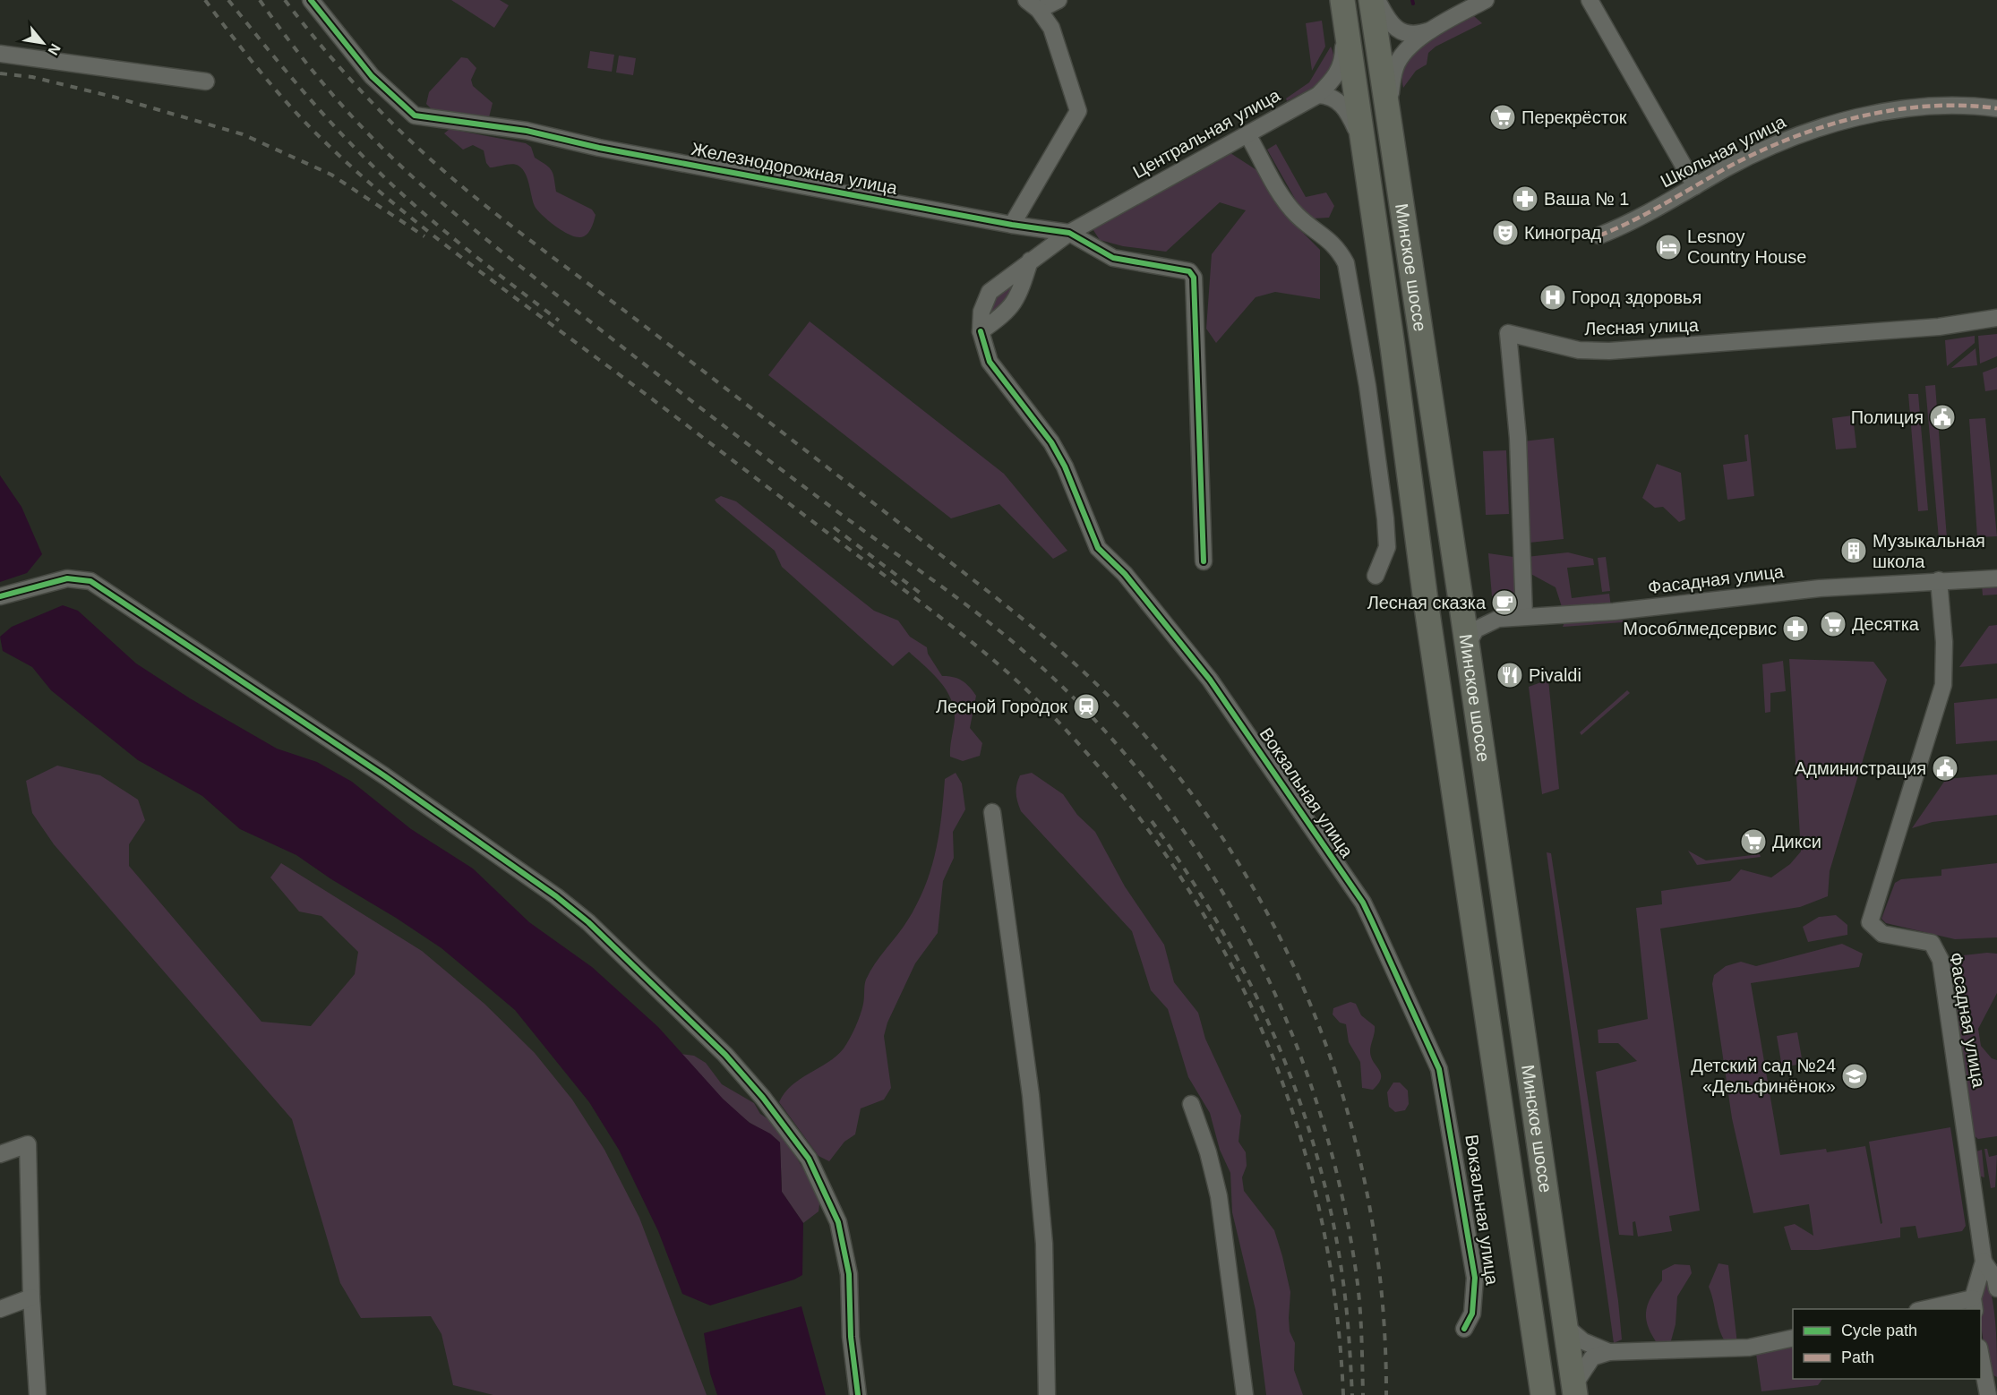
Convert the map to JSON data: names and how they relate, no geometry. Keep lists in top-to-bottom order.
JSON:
{
  "streets": {
    "highway": ["Минское шоссе"],
    "street": [
      "Центральная улица",
      "Школьная улица",
      "Железнодорожная улица",
      "Лесная улица",
      "Фасадная улица",
      "Вокзальная улица"
    ]
  },
  "crossings": [
    ["Центральная улица", "Железнодорожная улица"],
    ["Центральная улица", "Минское шоссе"],
    ["Центральная улица", "Вокзальная улица"],
    ["Минское шоссе", "Фасадная улица"],
    ["Лесная улица", "Фасадная улица"]
  ],
  "places": {
    "supermarket": ["Перекрёсток", "Десятка", "Дикси"],
    "pharmacy": ["Ваша № 1", "Мособлмедсервис"],
    "theatre": ["Киноград"],
    "hotel": ["Lesnoy Country House"],
    "hospital": ["Город здоровья"],
    "public building": ["Полиция", "Администрация"],
    "building": ["Музыкальная школа"],
    "cafe": ["Лесная сказка"],
    "restaurant": ["Pivaldi"],
    "station": ["Лесной Городок"],
    "school or university": ["Детский сад №24 «Дельфинёнок»"]
  },
  "legend": ["Cycle path", "Path"],
  "north": "bottom right"
}
